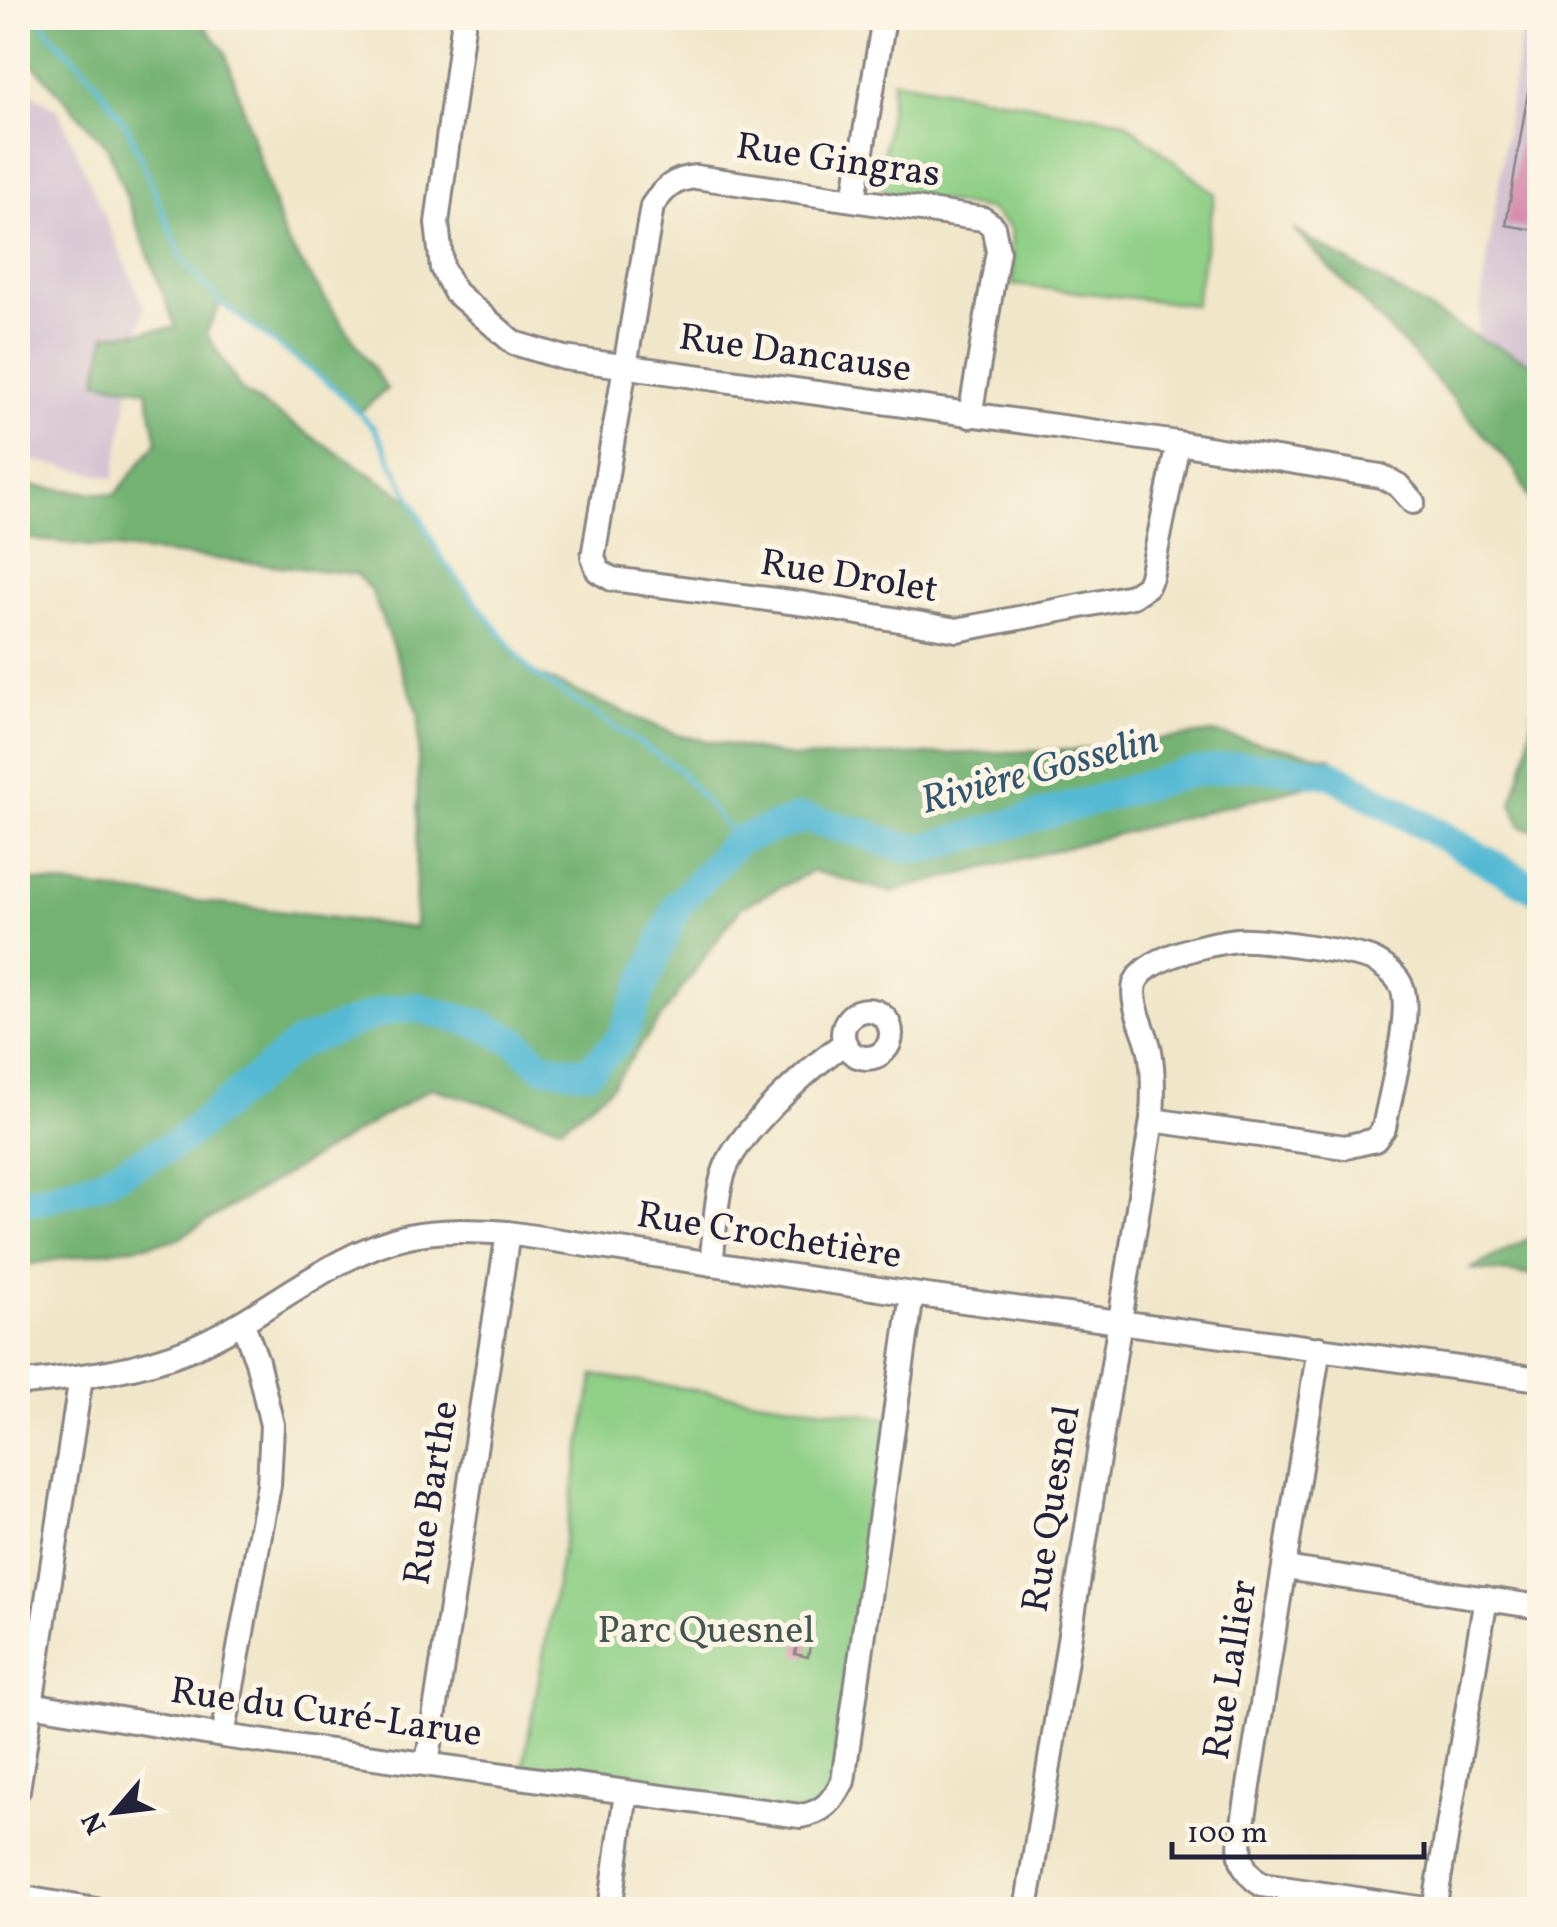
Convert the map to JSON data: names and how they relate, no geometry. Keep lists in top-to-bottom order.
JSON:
{
  "streets": {
    "street": [
      "Rue Gingras",
      "Rue Dancause",
      "Rue Drolet",
      "Rue Crochetière",
      "Rue Barthe",
      "Rue Quesnel",
      "Rue Lallier",
      "Rue du Curé-Larue"
    ]
  },
  "crossings": [
    ["Rue Gingras", "Rue Dancause"],
    ["Rue Gingras", "Rue Drolet"],
    ["Rue Dancause", "Rue Drolet"],
    ["Rue Crochetière", "Rue Barthe"],
    ["Rue Crochetière", "Rue Quesnel"],
    ["Rue Crochetière", "Rue Lallier"],
    ["Rue Crochetière", "Rue du Curé-Larue"],
    ["Rue Barthe", "Rue du Curé-Larue"]
  ],
  "water": ["Rivière Gosselin"],
  "parks": ["Parc Quesnel"],
  "scale_bar": "100 m",
  "north": "bottom left"
}
